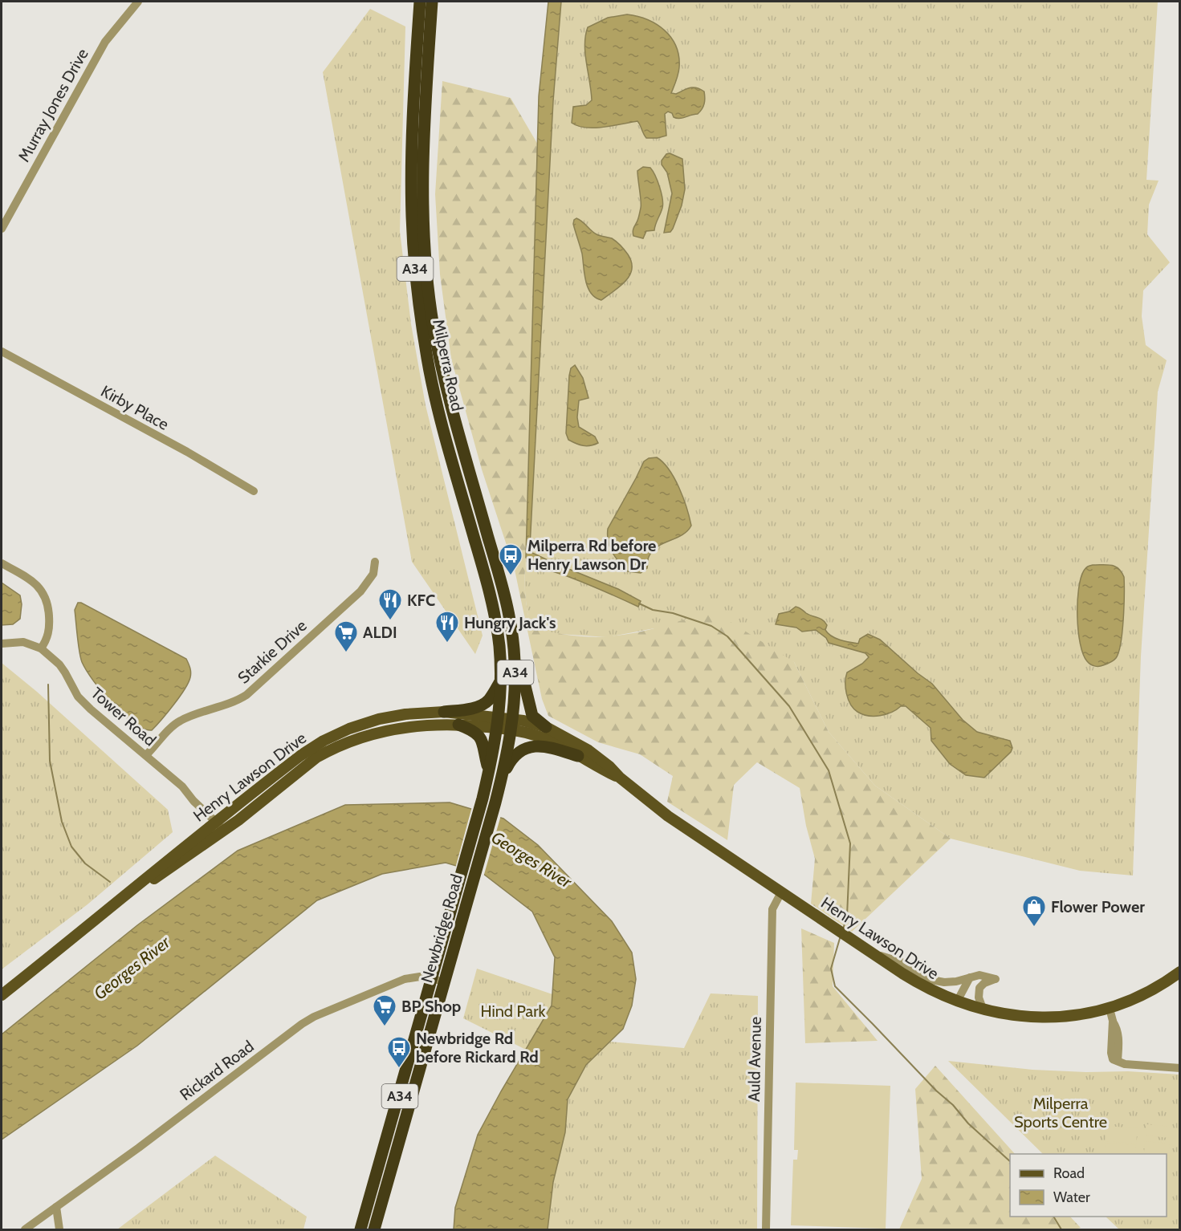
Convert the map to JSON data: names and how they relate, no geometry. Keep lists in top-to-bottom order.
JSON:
{
  "streets": {
    "highway": ["A34", "Milperra Road", "Newbridge Road"],
    "main road": ["Henry Lawson Drive"],
    "street": [
      "Murray Jones Drive",
      "Kirby Place",
      "Starkie Drive",
      "Tower Road",
      "Auld Avenue",
      "Rickard Road"
    ]
  },
  "crossings": [
    ["Milperra Road", "Henry Lawson Drive"],
    ["Milperra Road", "Newbridge Road"],
    ["Starkie Drive", "Tower Road"],
    ["Tower Road", "Henry Lawson Drive"],
    ["Henry Lawson Drive", "Newbridge Road"],
    ["Henry Lawson Drive", "Auld Avenue"],
    ["Newbridge Road", "Rickard Road"]
  ],
  "water": ["Georges River"],
  "parks": ["Hind Park", "Milperra Sports Centre"],
  "places": {
    "bus stop": ["Milperra Rd before Henry Lawson Dr", "Newbridge Rd before Rickard Rd"],
    "restaurant": ["KFC", "Hungry Jack's"],
    "supermarket": ["ALDI", "BP Shop"],
    "shop": ["Flower Power"]
  },
  "legend": ["Road", "Water"]
}
